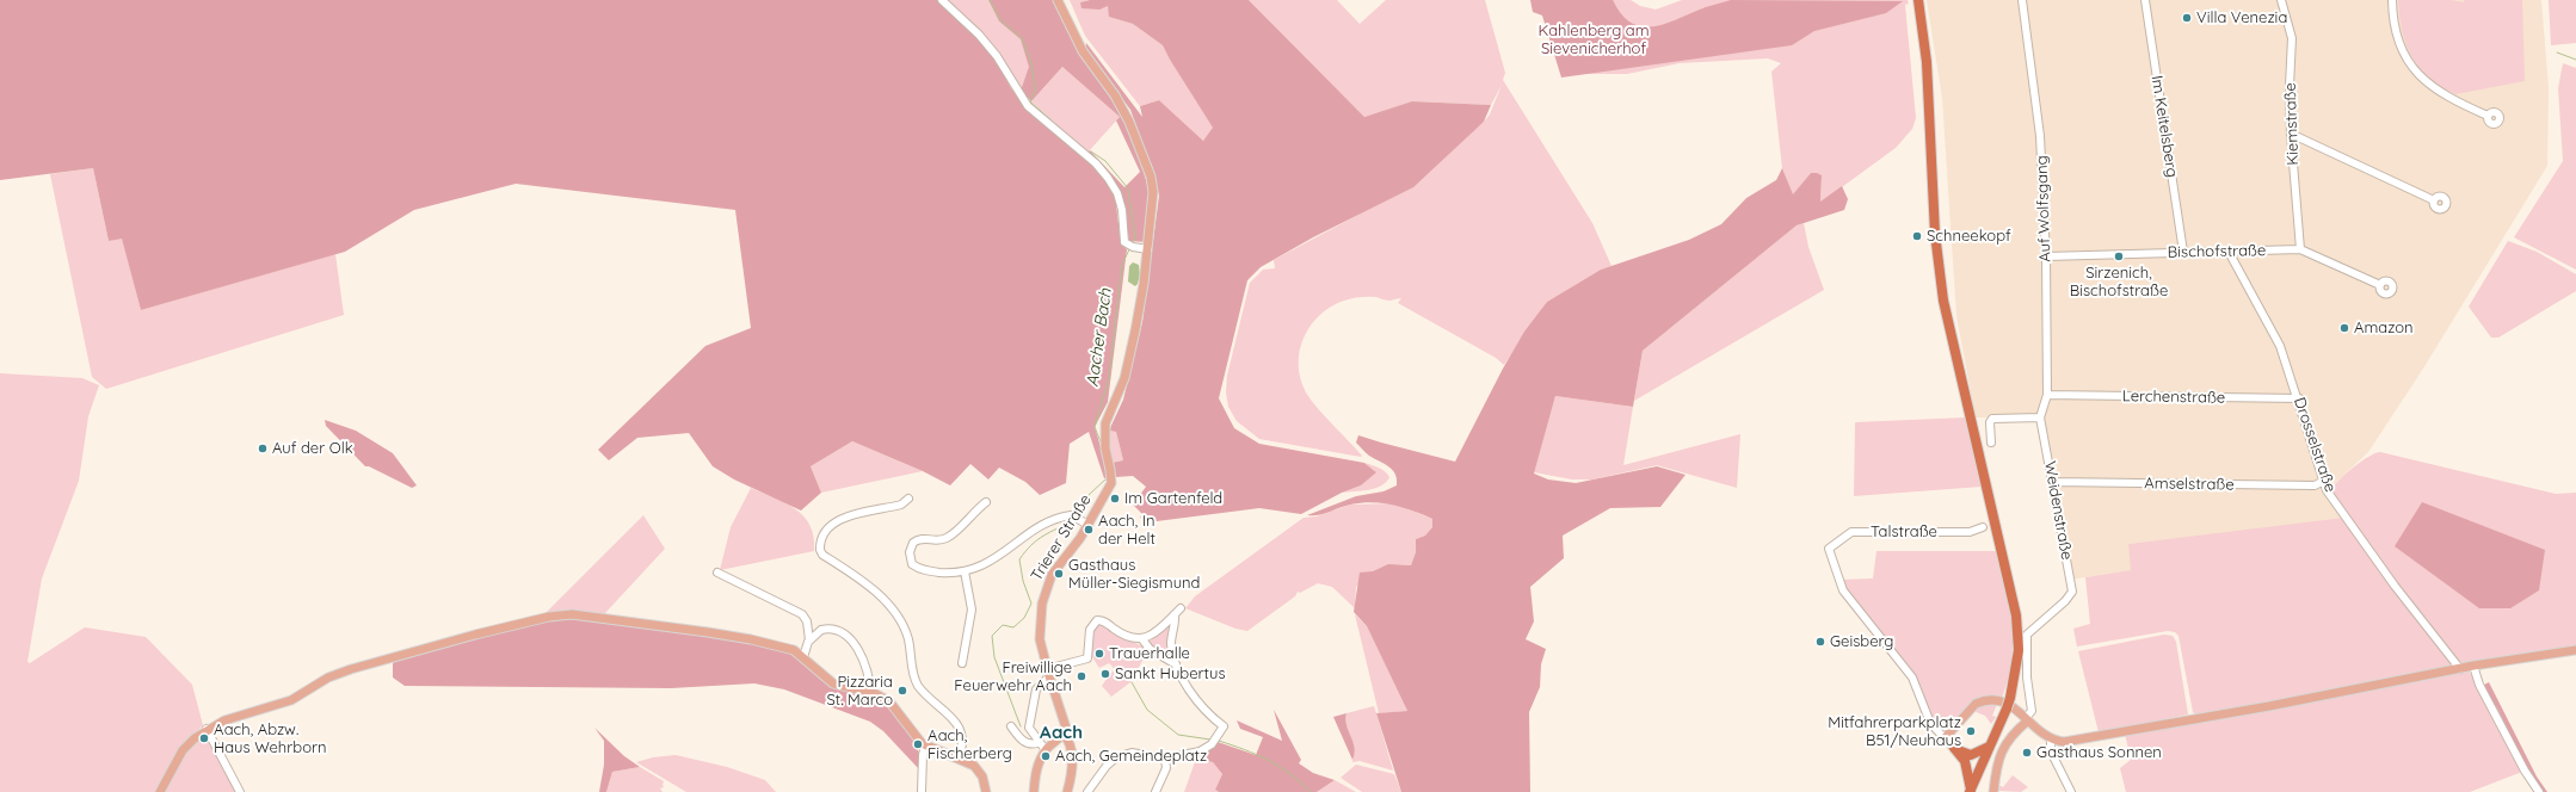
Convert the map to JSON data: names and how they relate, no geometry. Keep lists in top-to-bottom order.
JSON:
{
  "streets": {
    "main road": ["Trierer Straße"],
    "street": [
      "Kiemstraße",
      "Im Keitelsberg",
      "Auf Wolfsgang",
      "Bischofstraße",
      "Lerchenstraße",
      "Drosselstraße",
      "Amselstraße",
      "Weidenstraße",
      "Talstraße"
    ]
  },
  "crossings": [
    ["Kiemstraße", "Bischofstraße"],
    ["Im Keitelsberg", "Bischofstraße"],
    ["Auf Wolfsgang", "Bischofstraße"],
    ["Auf Wolfsgang", "Lerchenstraße"],
    ["Auf Wolfsgang", "Weidenstraße"],
    ["Bischofstraße", "Drosselstraße"],
    ["Lerchenstraße", "Drosselstraße"],
    ["Drosselstraße", "Amselstraße"],
    ["Amselstraße", "Weidenstraße"]
  ],
  "districts": ["Aach"],
  "water": ["Aacher Bach"],
  "parks": ["Kahlenberg am Sievenicherhof"],
  "places": [
    "Villa Venezia",
    "Schneekopf",
    "Sirzenich, Bischofstraße",
    "Amazon",
    "Auf der Olk",
    "Im Gartenfeld",
    "Aach, In der Helt",
    "Gasthaus Müller-Siegismund",
    "Geisberg",
    "Trauerhalle",
    "Sankt Hubertus",
    "Freiwillige Feuerwehr Aach",
    "Pizzaria St. Marco",
    "Mitfahrerparkplatz B51/Neuhaus",
    "Aach, Abzw. Haus Wehrborn",
    "Aach, Fischerberg",
    "Gasthaus Sonnen",
    "Aach, Gemeindeplatz"
  ]
}
